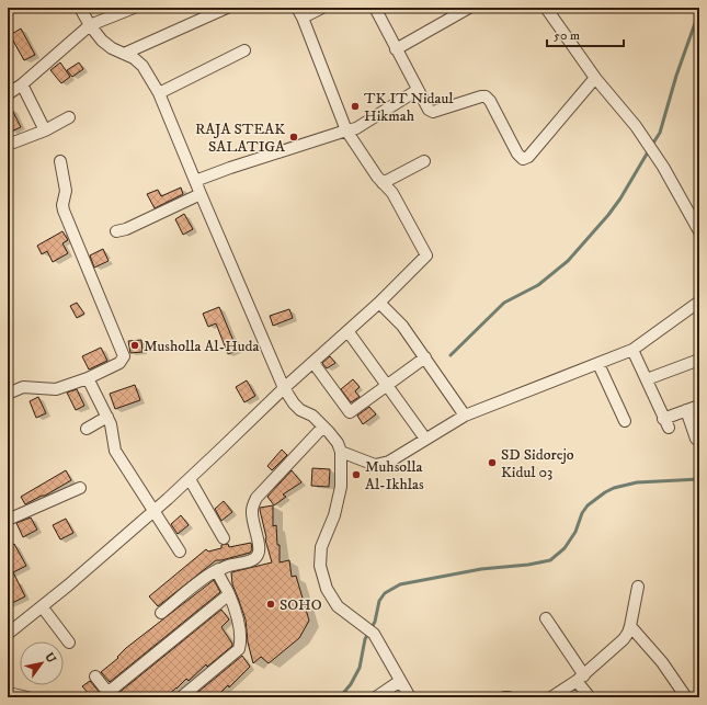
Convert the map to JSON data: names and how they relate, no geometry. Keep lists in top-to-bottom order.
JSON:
{
  "places": [
    "TK IT Nidaul Hikmah",
    "RAJA STEAK SALATIGA",
    "Musholla Al-Huda",
    "SD Sidorejo Kidul 03",
    "Muhsolla Al-Ikhlas",
    "SOHO"
  ],
  "scale_bar": "50 m",
  "north": "top right"
}
